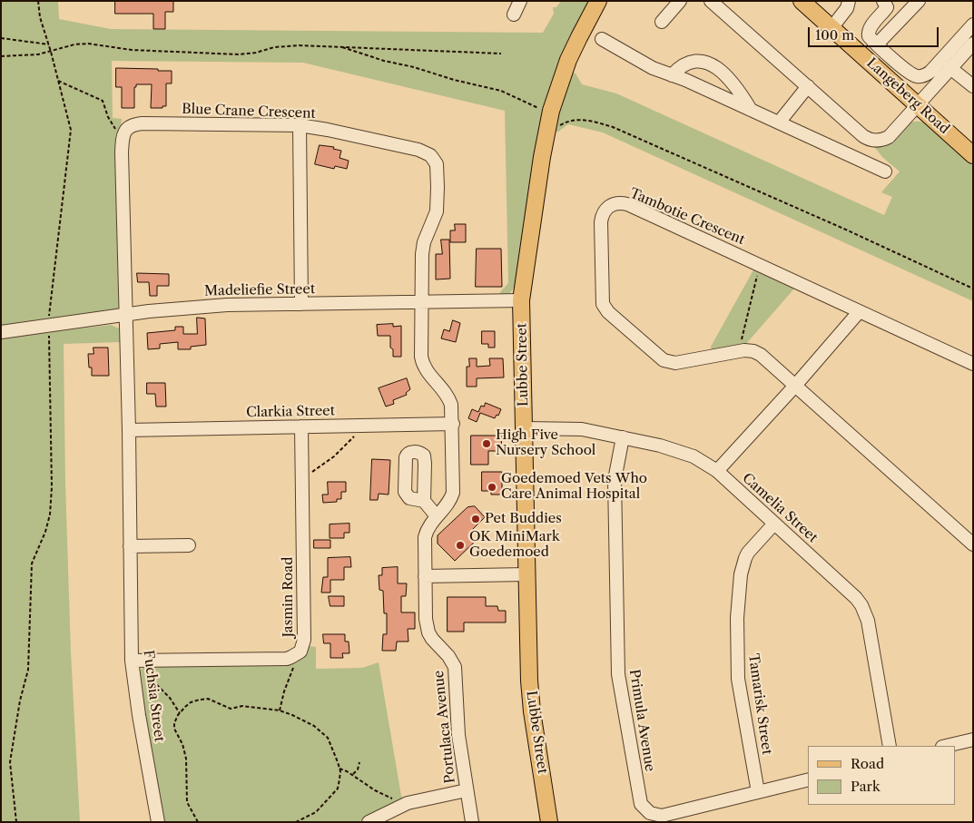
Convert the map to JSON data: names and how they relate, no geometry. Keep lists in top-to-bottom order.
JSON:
{
  "streets": {
    "main road": ["Langeberg Road", "Lubbe Street"],
    "street": [
      "Blue Crane Crescent",
      "Tambotie Crescent",
      "Madeliefie Street",
      "Clarkia Street",
      "Camelia Street",
      "Jasmin Road",
      "Fuchsia Street",
      "Tamarisk Street",
      "Primula Avenue",
      "Portulaca Avenue"
    ]
  },
  "crossings": [
    ["Blue Crane Crescent", "Madeliefie Street"],
    ["Blue Crane Crescent", "Portulaca Avenue"],
    ["Madeliefie Street", "Lubbe Street"],
    ["Madeliefie Street", "Fuchsia Street"],
    ["Madeliefie Street", "Portulaca Avenue"],
    ["Lubbe Street", "Camelia Street"],
    ["Clarkia Street", "Jasmin Road"],
    ["Clarkia Street", "Fuchsia Street"],
    ["Clarkia Street", "Portulaca Avenue"],
    ["Camelia Street", "Tamarisk Street"],
    ["Camelia Street", "Primula Avenue"],
    ["Jasmin Road", "Fuchsia Street"],
    ["Tamarisk Street", "Primula Avenue"]
  ],
  "places": [
    "High Five Nursery School",
    "Goedemoed Vets Who Care Animal Hospital",
    "Pet Buddies",
    "OK MiniMark Goedemoed"
  ],
  "legend": ["Road", "Park"],
  "scale_bar": "100 m"
}
